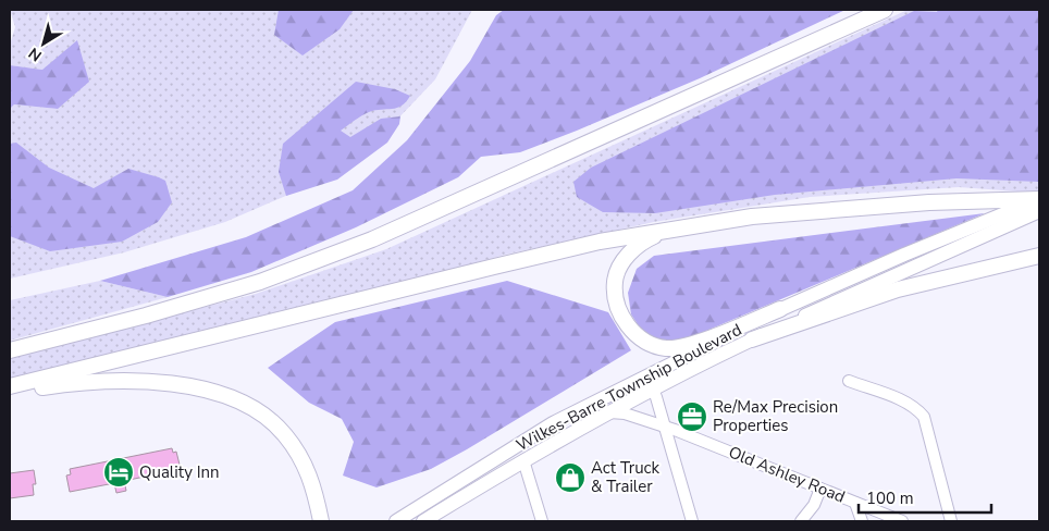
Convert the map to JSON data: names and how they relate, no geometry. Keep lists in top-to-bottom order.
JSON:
{
  "streets": {
    "main road": ["Wilkes-Barre Township Boulevard"],
    "street": ["Old Ashley Road"]
  },
  "crossings": [
    ["Wilkes-Barre Township Boulevard", "Old Ashley Road"]
  ],
  "places": {
    "office": ["Re/Max Precision Properties"],
    "hotel": ["Quality Inn"],
    "shop": ["Act Truck & Trailer"]
  },
  "scale_bar": "100 m",
  "north": "bottom left"
}
